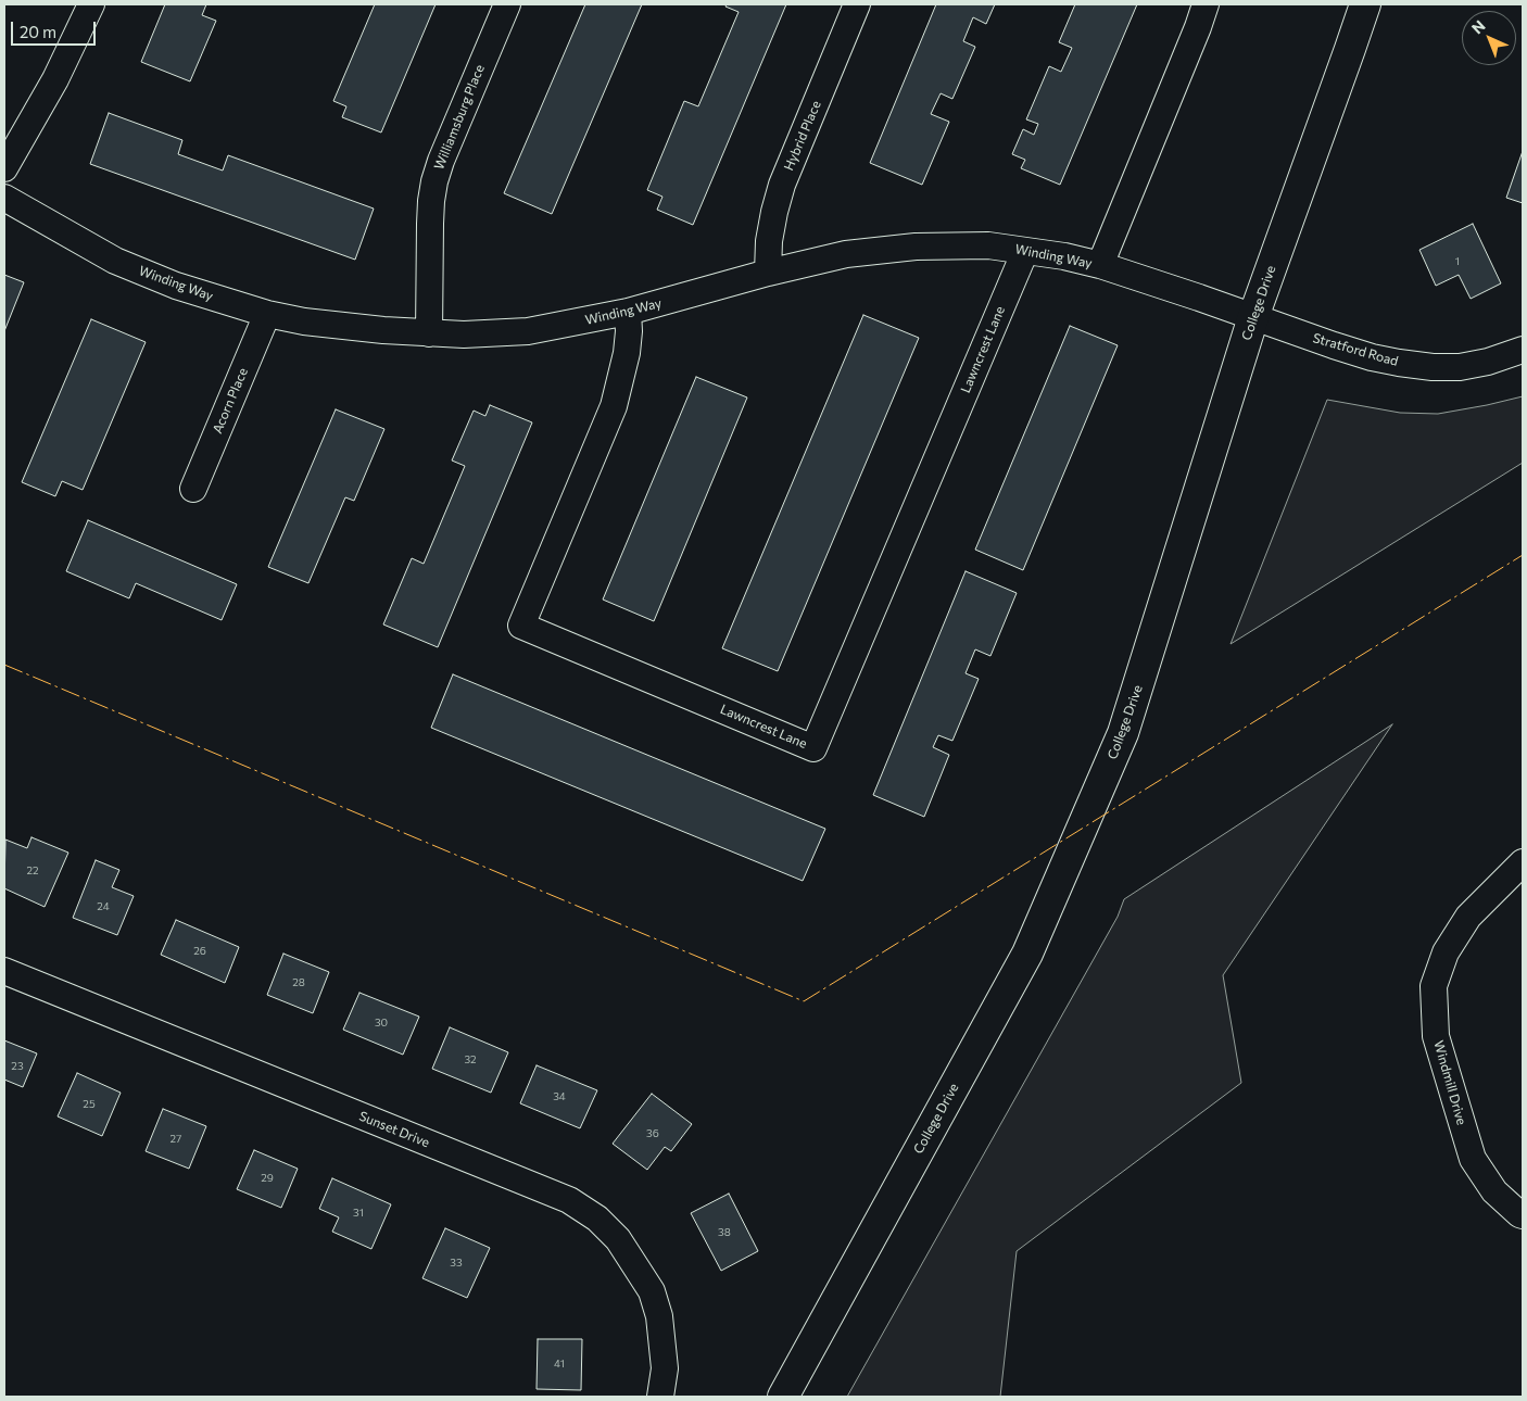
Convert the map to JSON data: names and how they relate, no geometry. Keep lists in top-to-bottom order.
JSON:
{
  "streets": {
    "main road": ["College Drive"],
    "street": [
      "Williamsburg Place",
      "Hybrid Place",
      "Winding Way",
      "Lawncrest Lane",
      "Stratford Road",
      "Acorn Place",
      "Windmill Drive",
      "Sunset Drive"
    ]
  },
  "crossings": [
    ["Williamsburg Place", "Winding Way"],
    ["Hybrid Place", "Winding Way"],
    ["Winding Way", "College Drive"],
    ["Winding Way", "Lawncrest Lane"],
    ["Winding Way", "Stratford Road"],
    ["Winding Way", "Acorn Place"],
    ["College Drive", "Stratford Road"]
  ],
  "house_numbers": [
    "1",
    "22",
    "24",
    "26",
    "28",
    "30",
    "32",
    "23",
    "34",
    "25",
    "36",
    "27",
    "29",
    "31",
    "38",
    "33",
    "41"
  ],
  "scale_bar": "20 m",
  "north": "top left"
}
